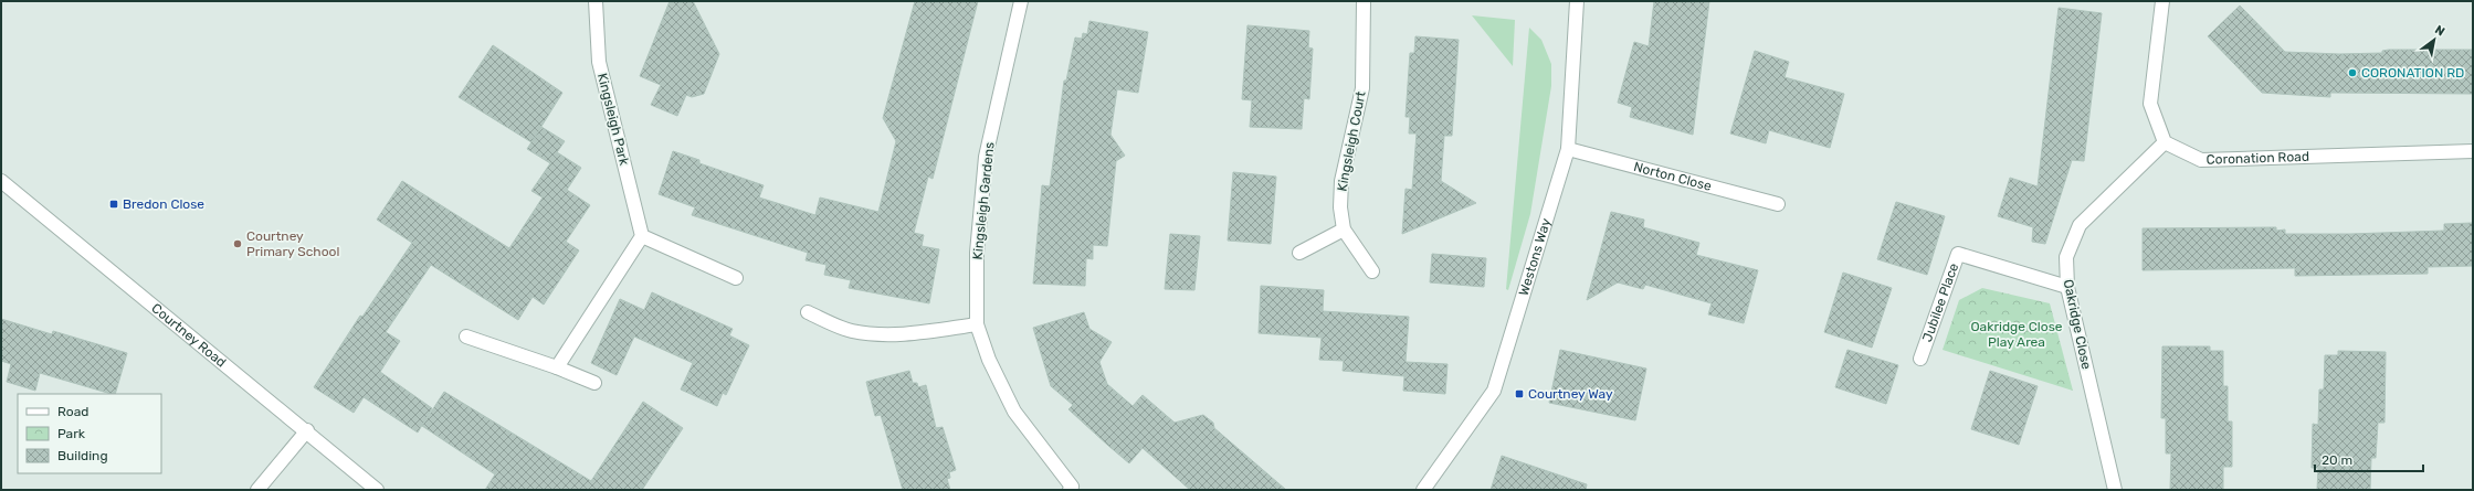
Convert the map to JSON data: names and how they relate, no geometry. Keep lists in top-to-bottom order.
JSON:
{
  "streets": {
    "street": [
      "Kingsleigh Park",
      "Kingsleigh Court",
      "Coronation Road",
      "Norton Close",
      "Kingsleigh Gardens",
      "Westons Way",
      "Jubilee Place",
      "Oakridge Close",
      "Courtney Road"
    ]
  },
  "crossings": [
    ["Coronation Road", "Oakridge Close"],
    ["Norton Close", "Westons Way"],
    ["Jubilee Place", "Oakridge Close"]
  ],
  "parks": ["Oakridge Close Play Area"],
  "places": {
    "other": ["CORONATION RD", "Courtney Primary School"],
    "transit": ["Bredon Close", "Courtney Way"]
  },
  "legend": ["Road", "Park", "Building"],
  "scale_bar": "20 m",
  "north": "top right"
}
